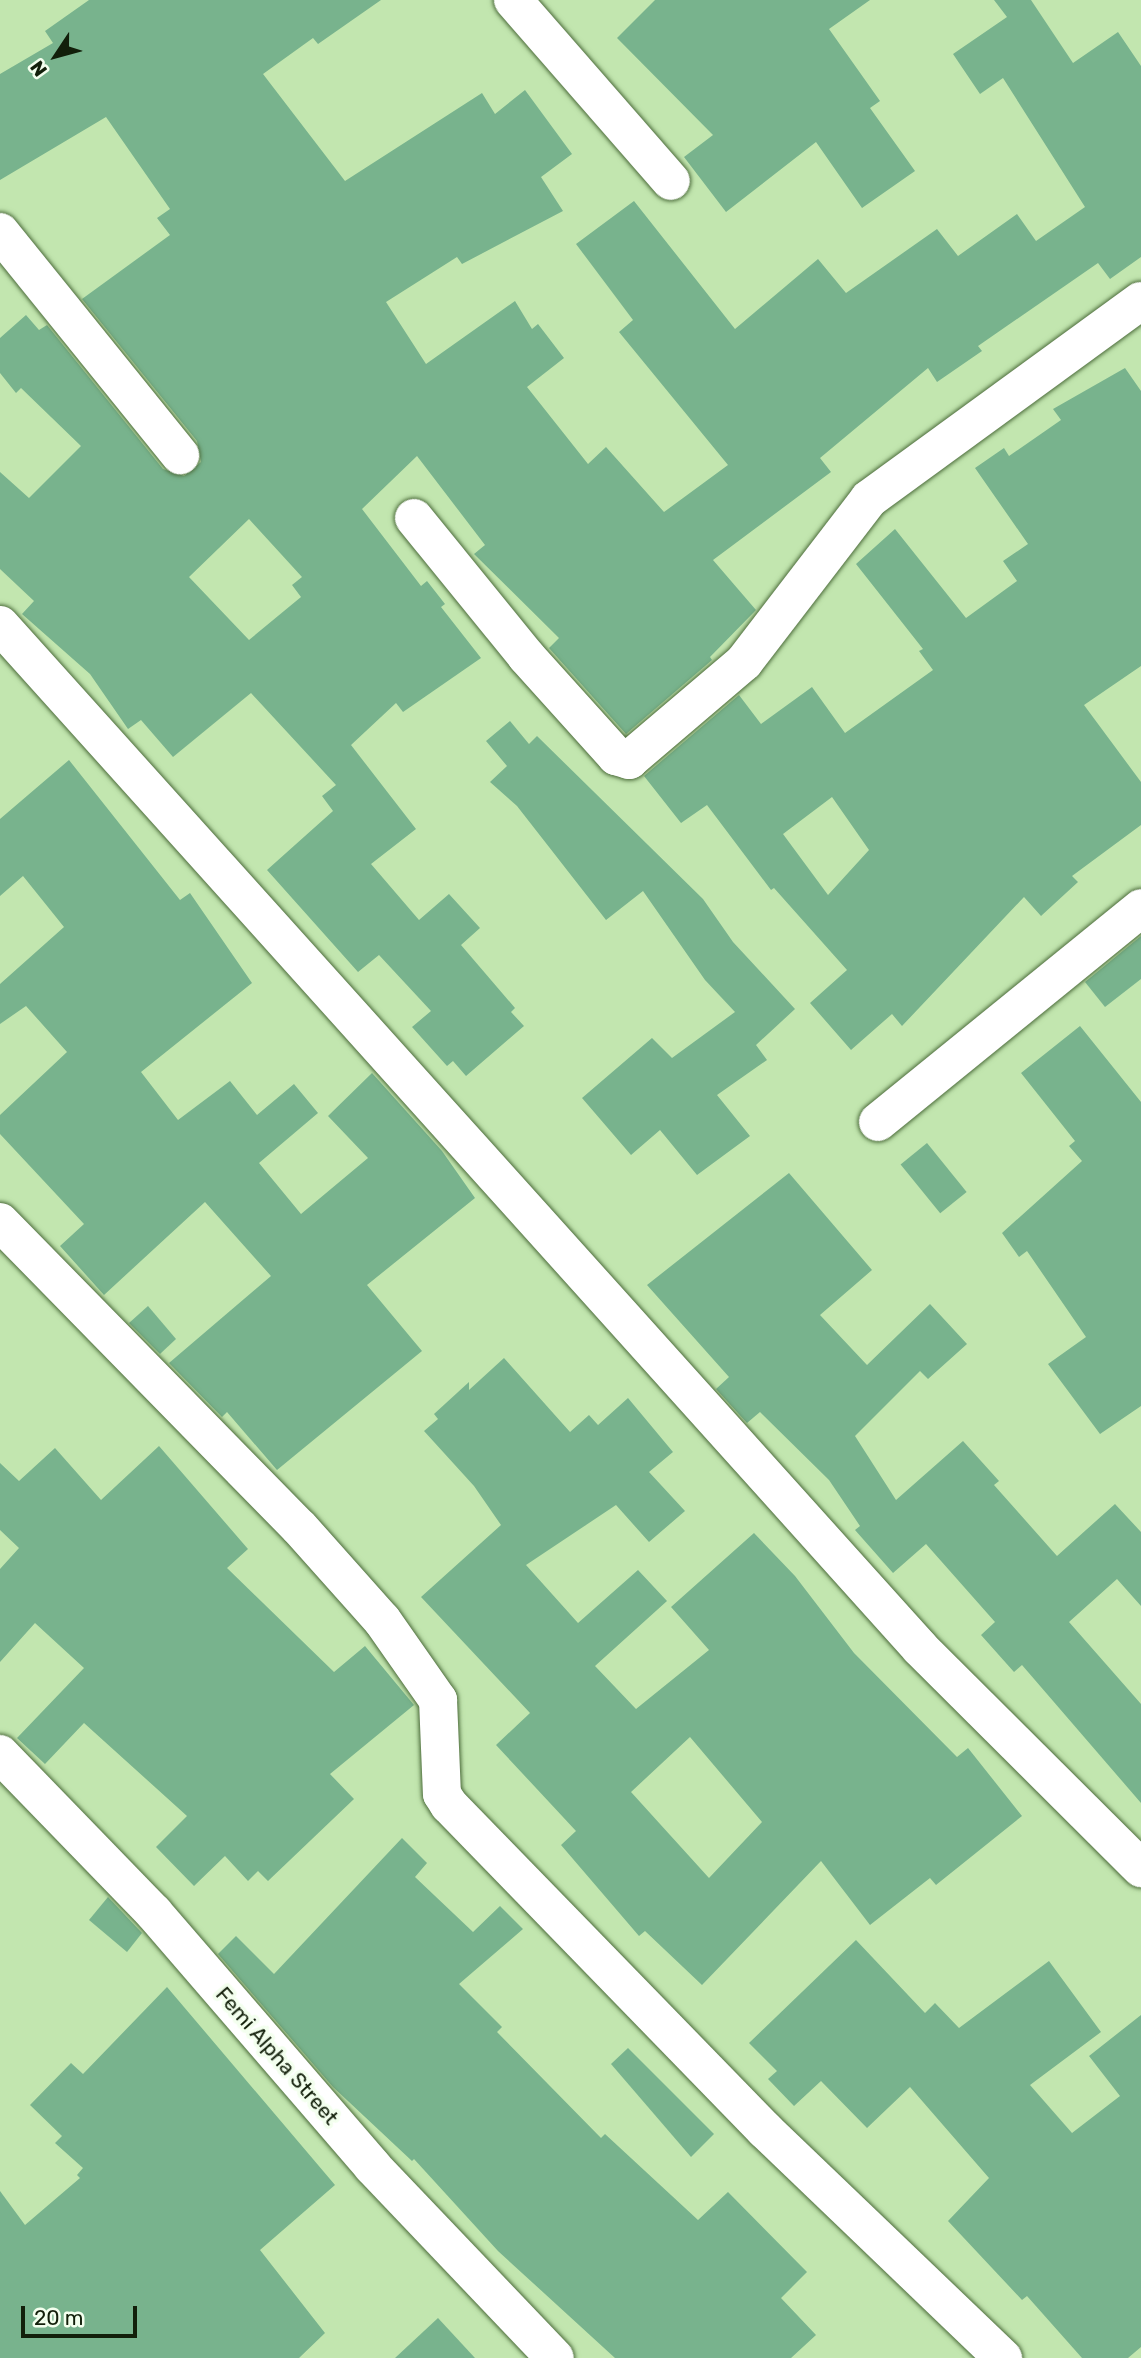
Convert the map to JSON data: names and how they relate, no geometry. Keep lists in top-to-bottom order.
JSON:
{
  "streets": {
    "street": ["Femi Alpha Street"]
  },
  "scale_bar": "20 m",
  "north": "bottom left"
}
